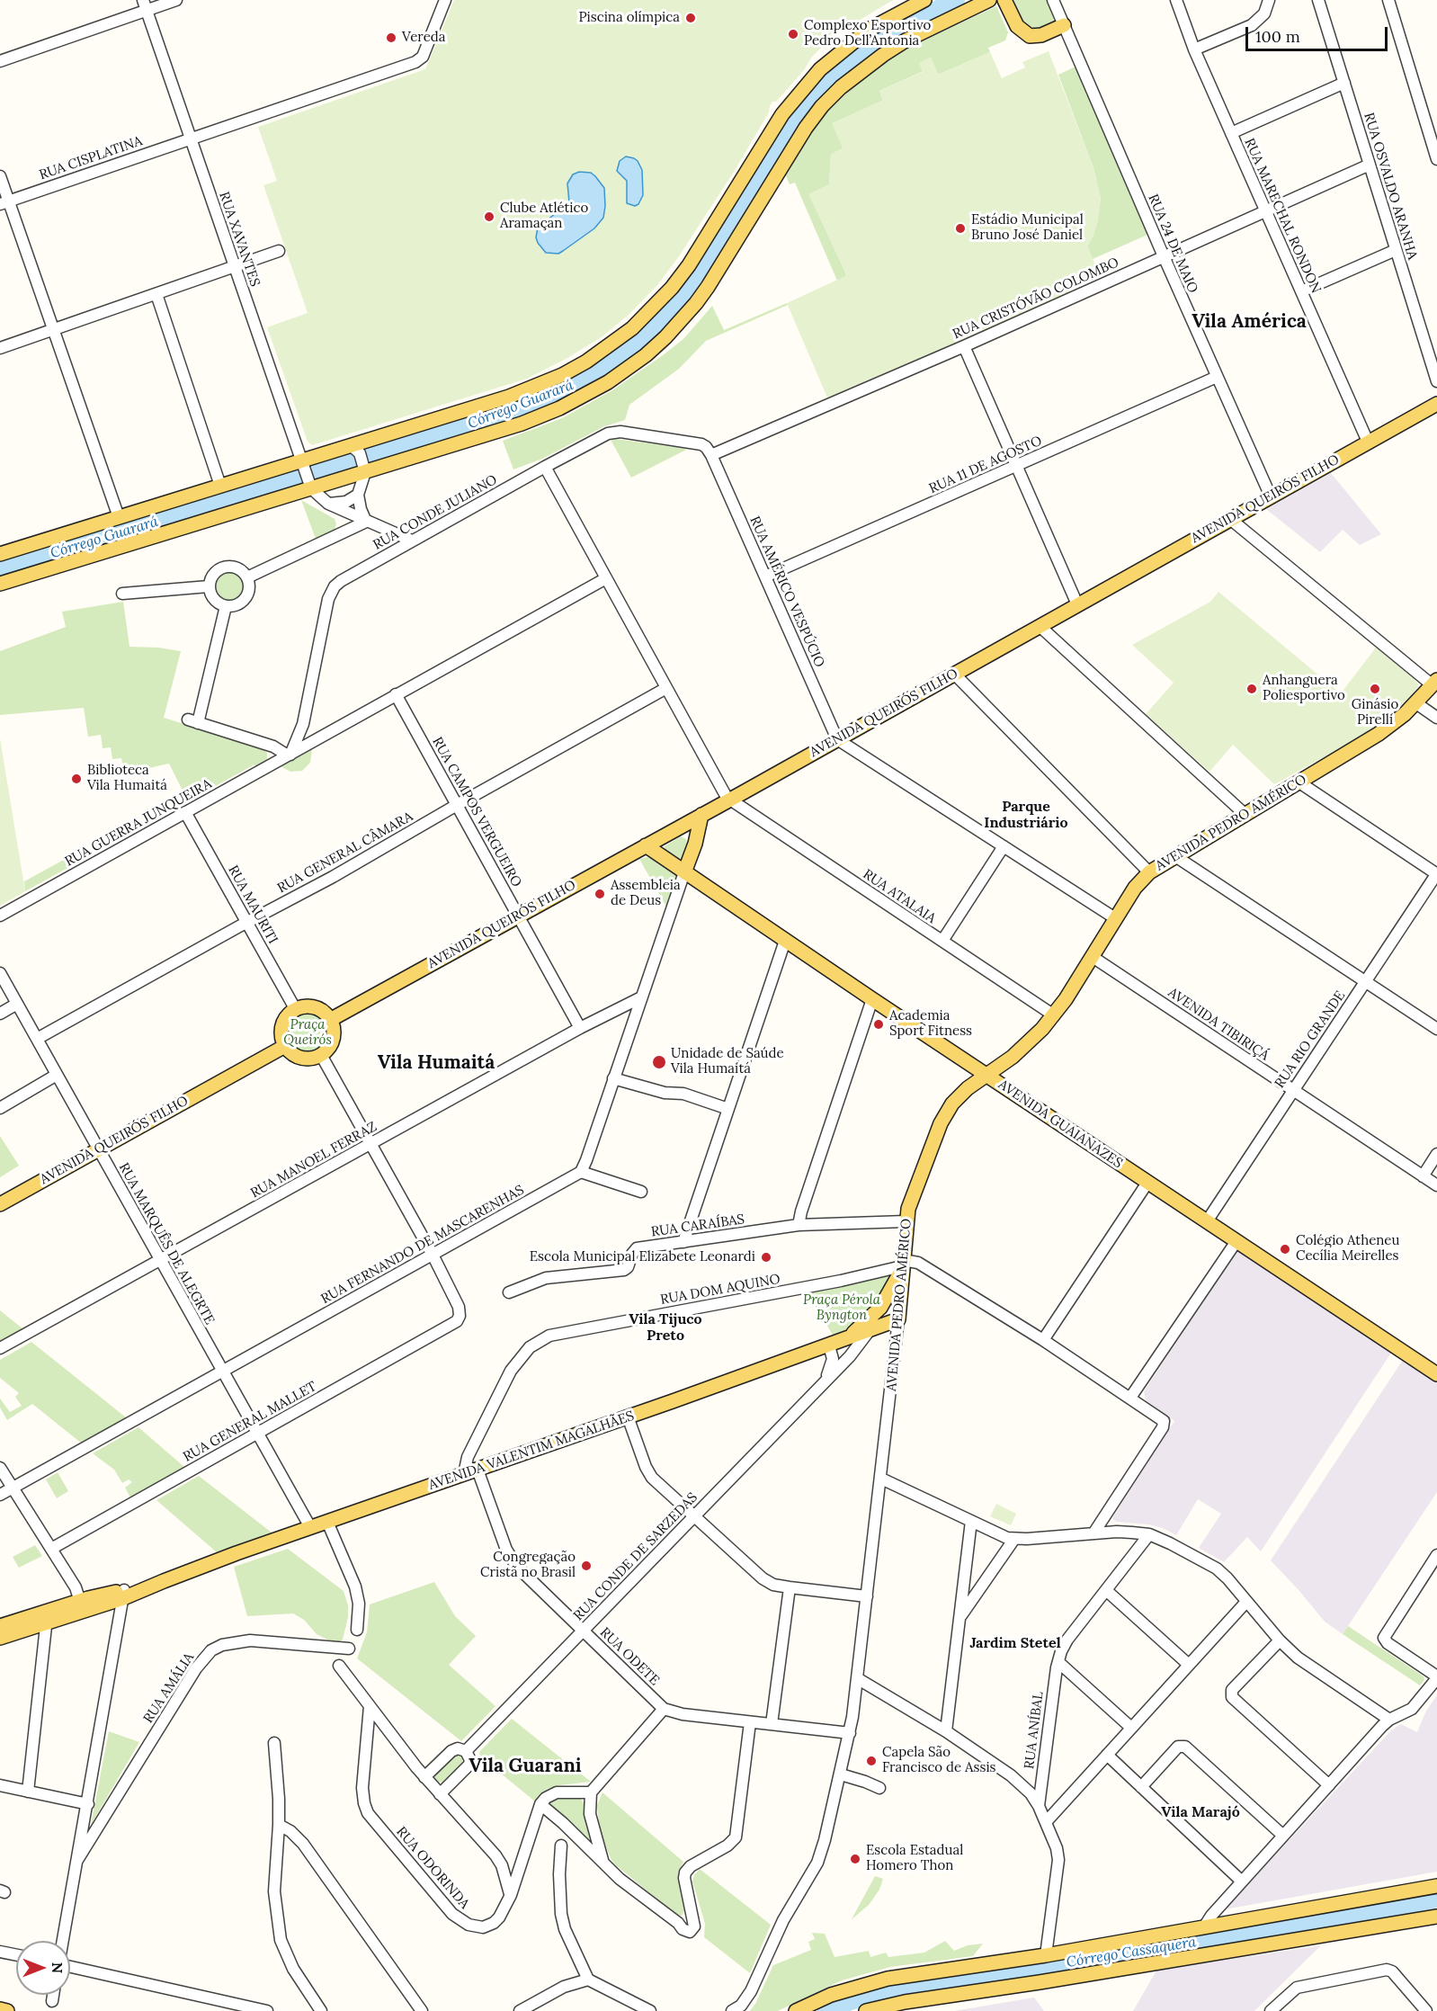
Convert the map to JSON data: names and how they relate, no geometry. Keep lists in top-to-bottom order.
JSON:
{
  "streets": {
    "main road": [
      "AVENIDA QUEIRÓS FILHO",
      "AVENIDA PEDRO AMÉRICO",
      "AVENIDA GUAIANAZES",
      "AVENIDA VALENTIM MAGALHÃES"
    ],
    "street": [
      "RUA CISPLATINA",
      "RUA OSVALDO ARANHA",
      "RUA MARECHAL RONDON",
      "RUA XAVANTES",
      "RUA 24 DE MAIO",
      "RUA CRISTÓVÃO COLOMBO",
      "RUA 11 DE AGOSTO",
      "RUA CONDE JULIANO",
      "RUA AMÉRICO VESPÚCIO",
      "RUA CAMPOS VERGUEIRO",
      "RUA GUERRA JUNQUEIRA",
      "RUA GENERAL CÂMARA",
      "RUA ATALAIA",
      "RUA MAURITI",
      "AVENIDA TIBIRIÇÁ",
      "RUA RIO GRANDE",
      "RUA MANOEL FERRAZ",
      "RUA CARAÍBAS",
      "RUA MARQUÊS DE ALEGRTE",
      "RUA FERNANDO DE MASCARENHAS",
      "RUA DOM AQUINO",
      "RUA GENERAL MALLET",
      "RUA CONDE DE SARZEDAS",
      "RUA ODETE",
      "RUA AMÁLIA",
      "RUA ANÍBAL",
      "RUA ODORINDA"
    ]
  },
  "crossings": [
    ["RUA CISPLATINA", "RUA XAVANTES"],
    ["RUA OSVALDO ARANHA", "RUA CRISTÓVÃO COLOMBO"],
    ["RUA MARECHAL RONDON", "RUA CRISTÓVÃO COLOMBO"],
    ["RUA MARECHAL RONDON", "AVENIDA QUEIRÓS FILHO"],
    ["RUA 24 DE MAIO", "RUA CRISTÓVÃO COLOMBO"],
    ["RUA 24 DE MAIO", "RUA 11 DE AGOSTO"],
    ["RUA 24 DE MAIO", "AVENIDA QUEIRÓS FILHO"],
    ["RUA CRISTÓVÃO COLOMBO", "RUA CONDE JULIANO"],
    ["RUA CRISTÓVÃO COLOMBO", "RUA AMÉRICO VESPÚCIO"],
    ["RUA 11 DE AGOSTO", "RUA AMÉRICO VESPÚCIO"],
    ["AVENIDA QUEIRÓS FILHO", "RUA AMÉRICO VESPÚCIO"],
    ["AVENIDA QUEIRÓS FILHO", "RUA CAMPOS VERGUEIRO"],
    ["AVENIDA QUEIRÓS FILHO", "RUA ATALAIA"],
    ["AVENIDA QUEIRÓS FILHO", "RUA MAURITI"],
    ["AVENIDA QUEIRÓS FILHO", "AVENIDA GUAIANAZES"],
    ["AVENIDA QUEIRÓS FILHO", "RUA MARQUÊS DE ALEGRTE"],
    ["RUA CONDE JULIANO", "RUA AMÉRICO VESPÚCIO"],
    ["RUA CONDE JULIANO", "RUA GUERRA JUNQUEIRA"],
    ["RUA CAMPOS VERGUEIRO", "RUA GUERRA JUNQUEIRA"],
    ["RUA CAMPOS VERGUEIRO", "RUA GENERAL CÂMARA"],
    ["RUA CAMPOS VERGUEIRO", "RUA MANOEL FERRAZ"],
    ["RUA GUERRA JUNQUEIRA", "RUA MAURITI"],
    ["AVENIDA PEDRO AMÉRICO", "RUA ATALAIA"],
    ["AVENIDA PEDRO AMÉRICO", "AVENIDA TIBIRIÇÁ"],
    ["AVENIDA PEDRO AMÉRICO", "AVENIDA GUAIANAZES"],
    ["AVENIDA PEDRO AMÉRICO", "RUA CARAÍBAS"],
    ["AVENIDA PEDRO AMÉRICO", "RUA DOM AQUINO"],
    ["AVENIDA PEDRO AMÉRICO", "AVENIDA VALENTIM MAGALHÃES"],
    ["RUA GENERAL CÂMARA", "RUA MAURITI"],
    ["RUA GENERAL CÂMARA", "RUA MARQUÊS DE ALEGRTE"],
    ["AVENIDA TIBIRIÇÁ", "RUA RIO GRANDE"],
    ["RUA RIO GRANDE", "AVENIDA GUAIANAZES"],
    ["RUA MANOEL FERRAZ", "RUA MARQUÊS DE ALEGRTE"],
    ["RUA MARQUÊS DE ALEGRTE", "RUA FERNANDO DE MASCARENHAS"],
    ["RUA MARQUÊS DE ALEGRTE", "RUA GENERAL MALLET"],
    ["RUA MARQUÊS DE ALEGRTE", "AVENIDA VALENTIM MAGALHÃES"],
    ["RUA FERNANDO DE MASCARENHAS", "RUA GENERAL MALLET"],
    ["RUA DOM AQUINO", "AVENIDA VALENTIM MAGALHÃES"],
    ["RUA DOM AQUINO", "RUA ODETE"],
    ["AVENIDA VALENTIM MAGALHÃES", "RUA CONDE DE SARZEDAS"],
    ["AVENIDA VALENTIM MAGALHÃES", "RUA ODETE"],
    ["RUA CONDE DE SARZEDAS", "RUA ODETE"]
  ],
  "districts": [
    "Vila América",
    "Parque Industriário",
    "Vila Humaitá",
    "Vila Tijuco Preto",
    "Jardim Stetel",
    "Vila Guarani",
    "Vila Marajó"
  ],
  "water": ["Córrego Guarará", "Córrego Cassaquera"],
  "parks": ["Praça Queirós", "Praça Pérola Byngton"],
  "places": [
    "Piscina olímpica",
    "Complexo Esportivo Pedro Dell’Antonia",
    "Vereda",
    "Clube Atlético Aramaçan",
    "Estádio Municipal Bruno José Daniel",
    "Anhanguera Poliesportivo",
    "Ginásio Pirelli",
    "Biblioteca Vila Humaitá",
    "Assembleia de Deus",
    "Academia Sport Fitness",
    "Unidade de Saúde Vila Humaitá",
    "Colégio Atheneu Cecília Meirelles",
    "Escola Municipal Elizabete Leonardi",
    "Congregação Cristã no Brasil",
    "Capela São Francisco de Assis",
    "Escola Estadual Homero Thon"
  ],
  "scale_bar": "100 m",
  "north": "right"
}
